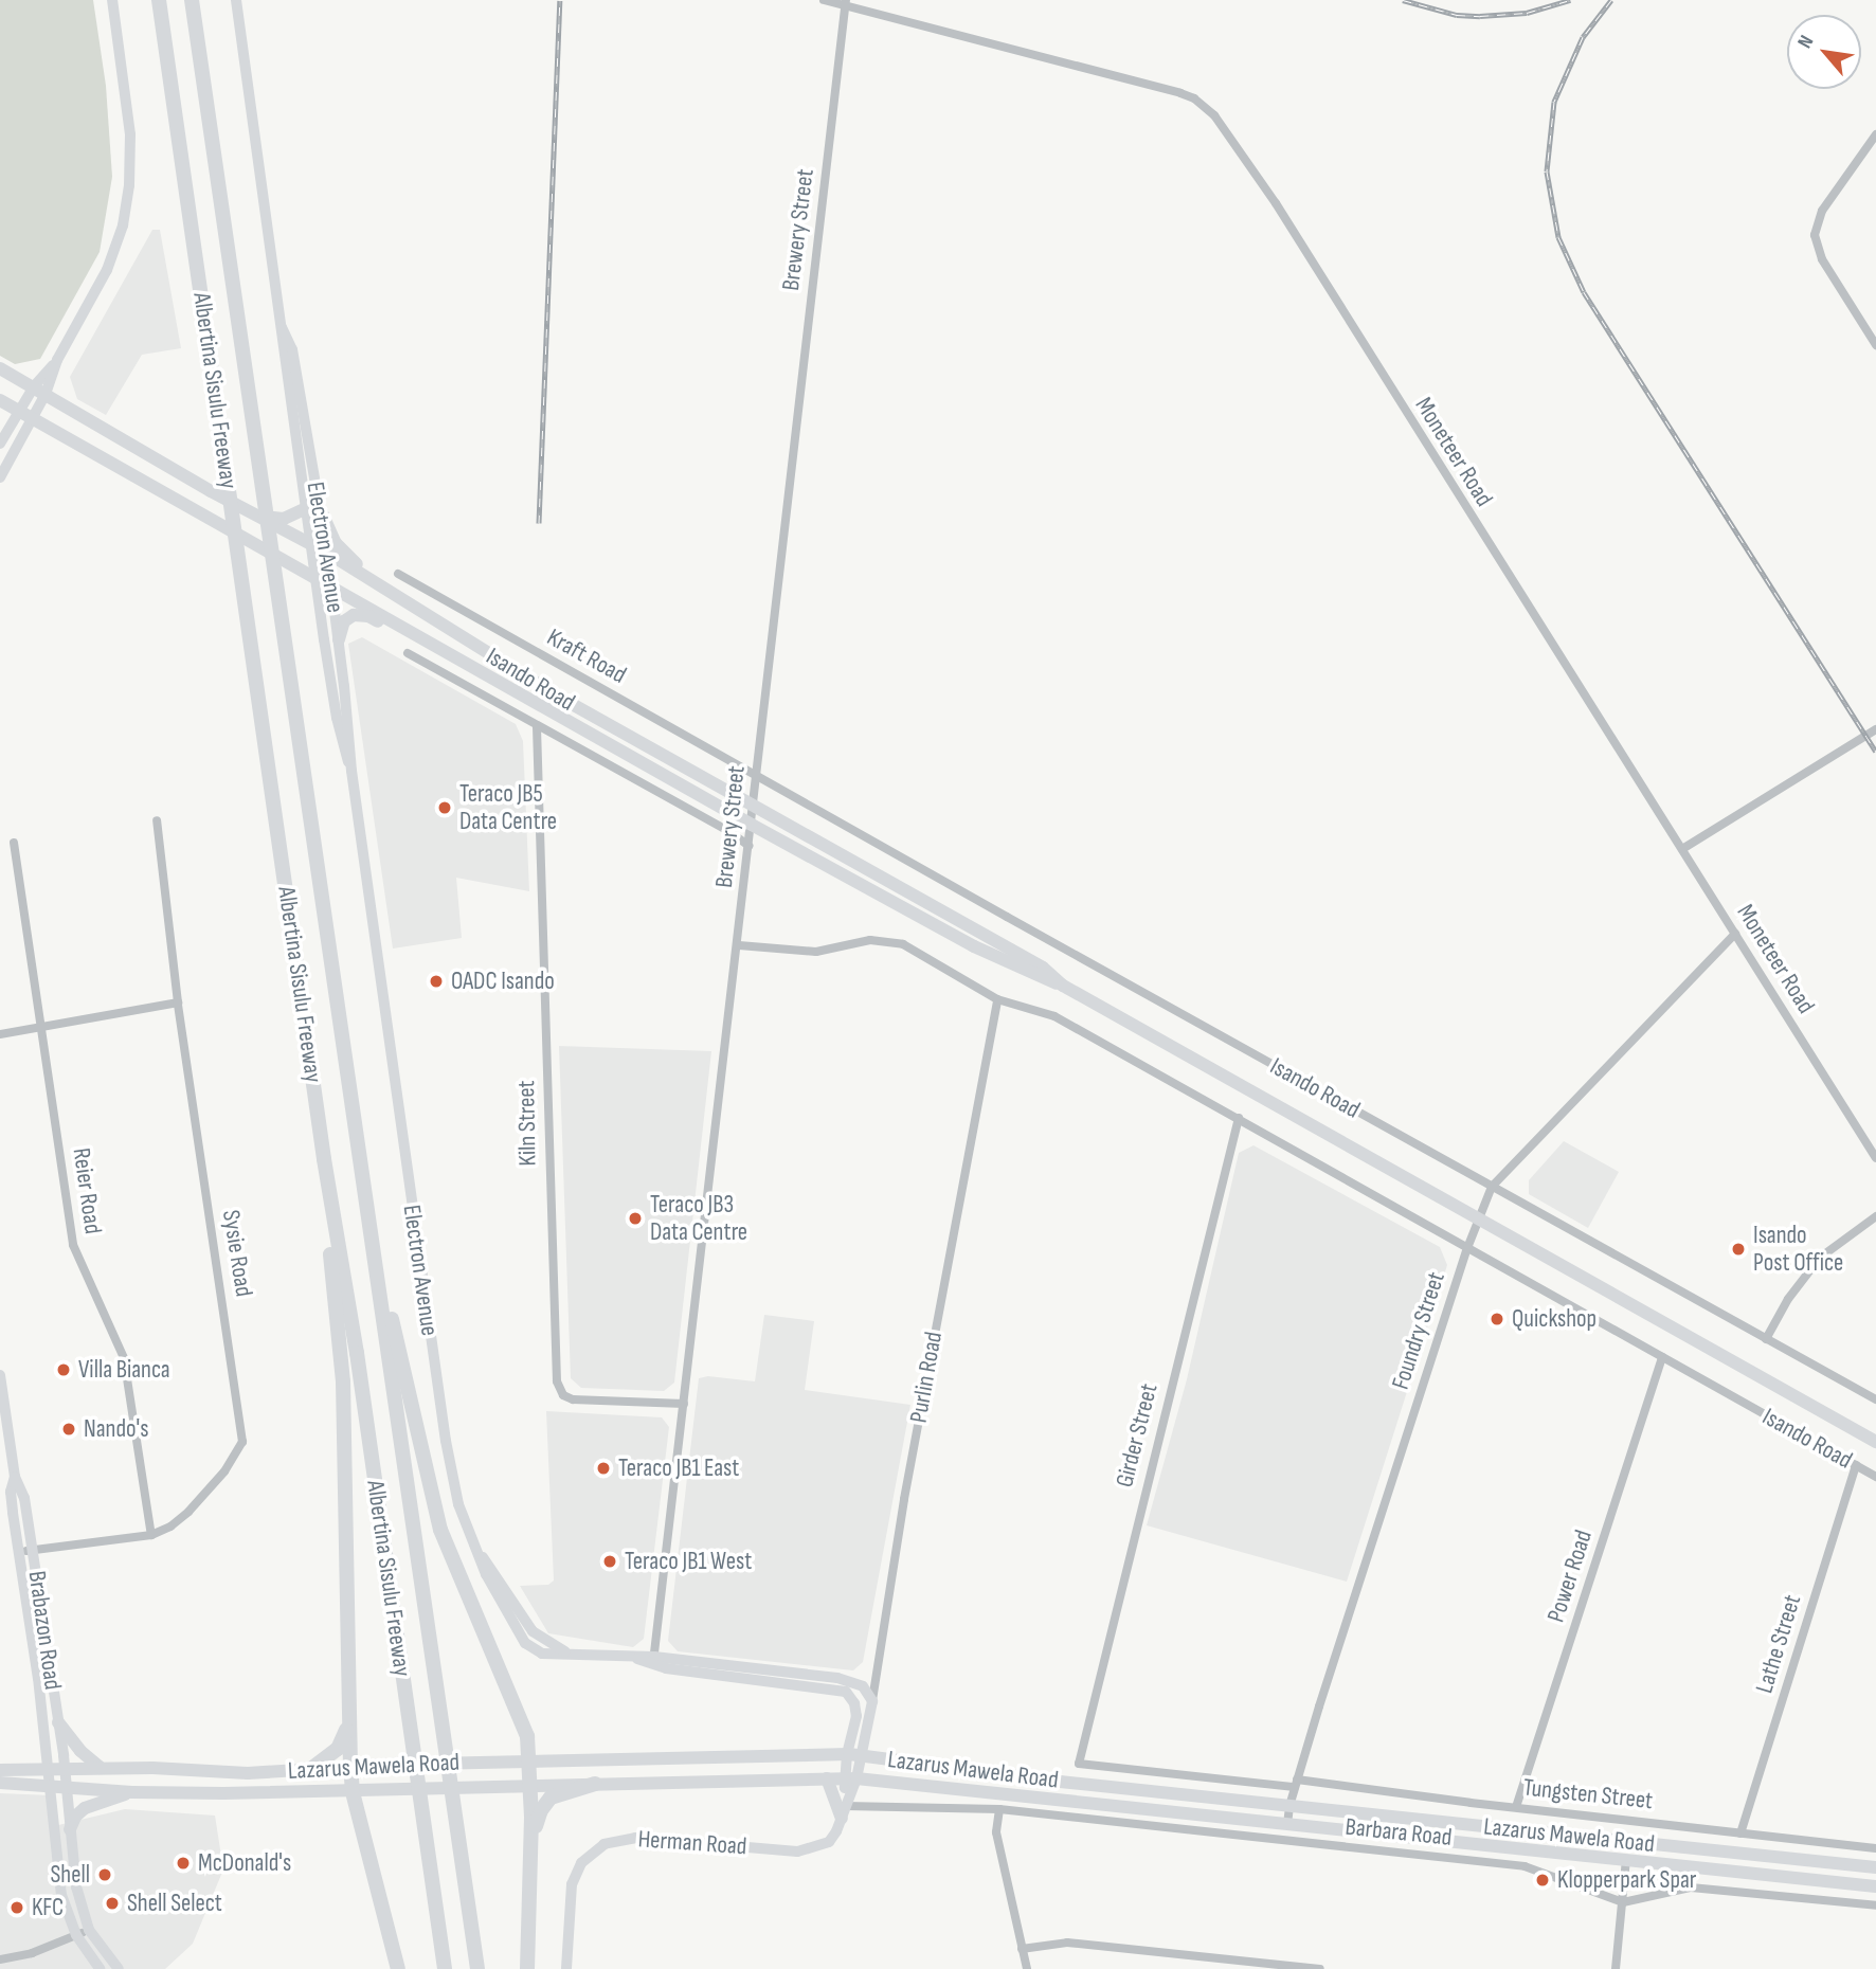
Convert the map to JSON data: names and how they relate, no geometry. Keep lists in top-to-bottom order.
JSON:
{
  "streets": {
    "highway": ["Albertina Sisulu Freeway"],
    "main road": [
      "Electron Avenue",
      "Isando Road",
      "Purlin Road",
      "Brabazon Road",
      "Lazarus Mawela Road",
      "Herman Road"
    ],
    "street": [
      "Brewery Street",
      "Moneteer Road",
      "Kraft Road",
      "Kiln Street",
      "Reier Road",
      "Sysie Road",
      "Foundry Street",
      "Girder Street",
      "Power Road",
      "Lathe Street",
      "Tungsten Street",
      "Barbara Road"
    ]
  },
  "crossings": [
    ["Brewery Street", "Moneteer Road"],
    ["Brewery Street", "Electron Avenue"],
    ["Brewery Street", "Kraft Road"],
    ["Brewery Street", "Isando Road"],
    ["Brewery Street", "Kiln Street"],
    ["Moneteer Road", "Foundry Street"],
    ["Electron Avenue", "Isando Road"],
    ["Electron Avenue", "Purlin Road"],
    ["Electron Avenue", "Lazarus Mawela Road"],
    ["Electron Avenue", "Herman Road"],
    ["Kraft Road", "Isando Road"],
    ["Isando Road", "Foundry Street"],
    ["Isando Road", "Purlin Road"],
    ["Isando Road", "Girder Street"],
    ["Isando Road", "Power Road"],
    ["Isando Road", "Lathe Street"],
    ["Reier Road", "Sysie Road"],
    ["Sysie Road", "Brabazon Road"],
    ["Foundry Street", "Lazarus Mawela Road"],
    ["Foundry Street", "Tungsten Street"],
    ["Purlin Road", "Lazarus Mawela Road"],
    ["Purlin Road", "Herman Road"],
    ["Girder Street", "Tungsten Street"],
    ["Power Road", "Tungsten Street"],
    ["Brabazon Road", "Lazarus Mawela Road"],
    ["Lathe Street", "Tungsten Street"],
    ["Lazarus Mawela Road", "Herman Road"],
    ["Barbara Road", "Herman Road"]
  ],
  "places": [
    "Teraco JB5 Data Centre",
    "OADC Isando",
    "Teraco JB3 Data Centre",
    "Isando Post Office",
    "Quickshop",
    "Villa Bianca",
    "Nando's",
    "Teraco JB1 East",
    "Teraco JB1 West",
    "McDonald's",
    "Shell",
    "Klopperpark Spar",
    "Shell Select",
    "KFC"
  ],
  "north": "top left"
}
